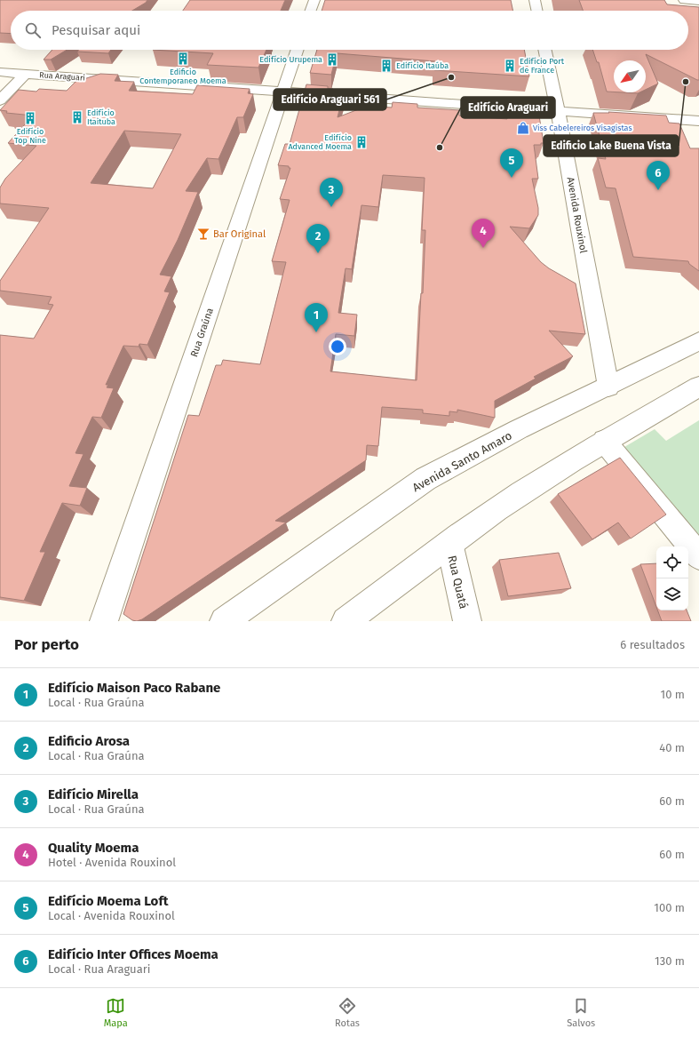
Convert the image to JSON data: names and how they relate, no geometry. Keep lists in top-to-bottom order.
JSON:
{
  "streets": {
    "street": [
      "Rua Araguari",
      "Avenida Rouxinol",
      "Rua Graúna",
      "Avenida Santo Amaro",
      "Rua Quatá"
    ]
  },
  "crossings": [
    ["Rua Araguari", "Avenida Rouxinol"],
    ["Rua Araguari", "Rua Graúna"],
    ["Avenida Rouxinol", "Avenida Santo Amaro"]
  ],
  "places": {
    "building": [
      "Edificio Contemporaneo Moema",
      "Edifício Urupema",
      "Edifício Itaúba",
      "Edifício Port de France",
      "Edifício Itaituba",
      "Edifício Top Nine",
      "Edifício Advanced Moema"
    ],
    "other": ["Edifício Araguari 561", "Edificio Lake Buena Vista", "Edifício Araguari"],
    "shop": ["Viss Cabelereiros Visagistas"],
    "bar": ["Bar Original"]
  },
  "north": "bottom left",
  "page": {
    "search": "Pesquisar aqui",
    "pins": [
      "5",
      "6",
      "3",
      "4",
      "2",
      "1"
    ],
    "heading": ["Por perto", "6 resultados"],
    "list": [
      {
        "mark": "1",
        "name": "Edifício Maison Paco Rabane",
        "note": "Local · Rua Graúna",
        "value": "10 m"
      },
      {
        "mark": "2",
        "name": "Edificio Arosa",
        "note": "Local · Rua Graúna",
        "value": "40 m"
      },
      {
        "mark": "3",
        "name": "Edifício Mirella",
        "note": "Local · Rua Graúna",
        "value": "60 m"
      },
      {
        "mark": "4",
        "name": "Quality Moema",
        "note": "Hotel · Avenida Rouxinol",
        "value": "60 m"
      },
      {
        "mark": "5",
        "name": "Edifício Moema Loft",
        "note": "Local · Avenida Rouxinol",
        "value": "100 m"
      },
      {
        "mark": "6",
        "name": "Edifício Inter Offices Moema",
        "note": "Local · Rua Araguari",
        "value": "130 m"
      }
    ],
    "nav": ["Mapa", "Rotas", "Salvos"]
  }
}
